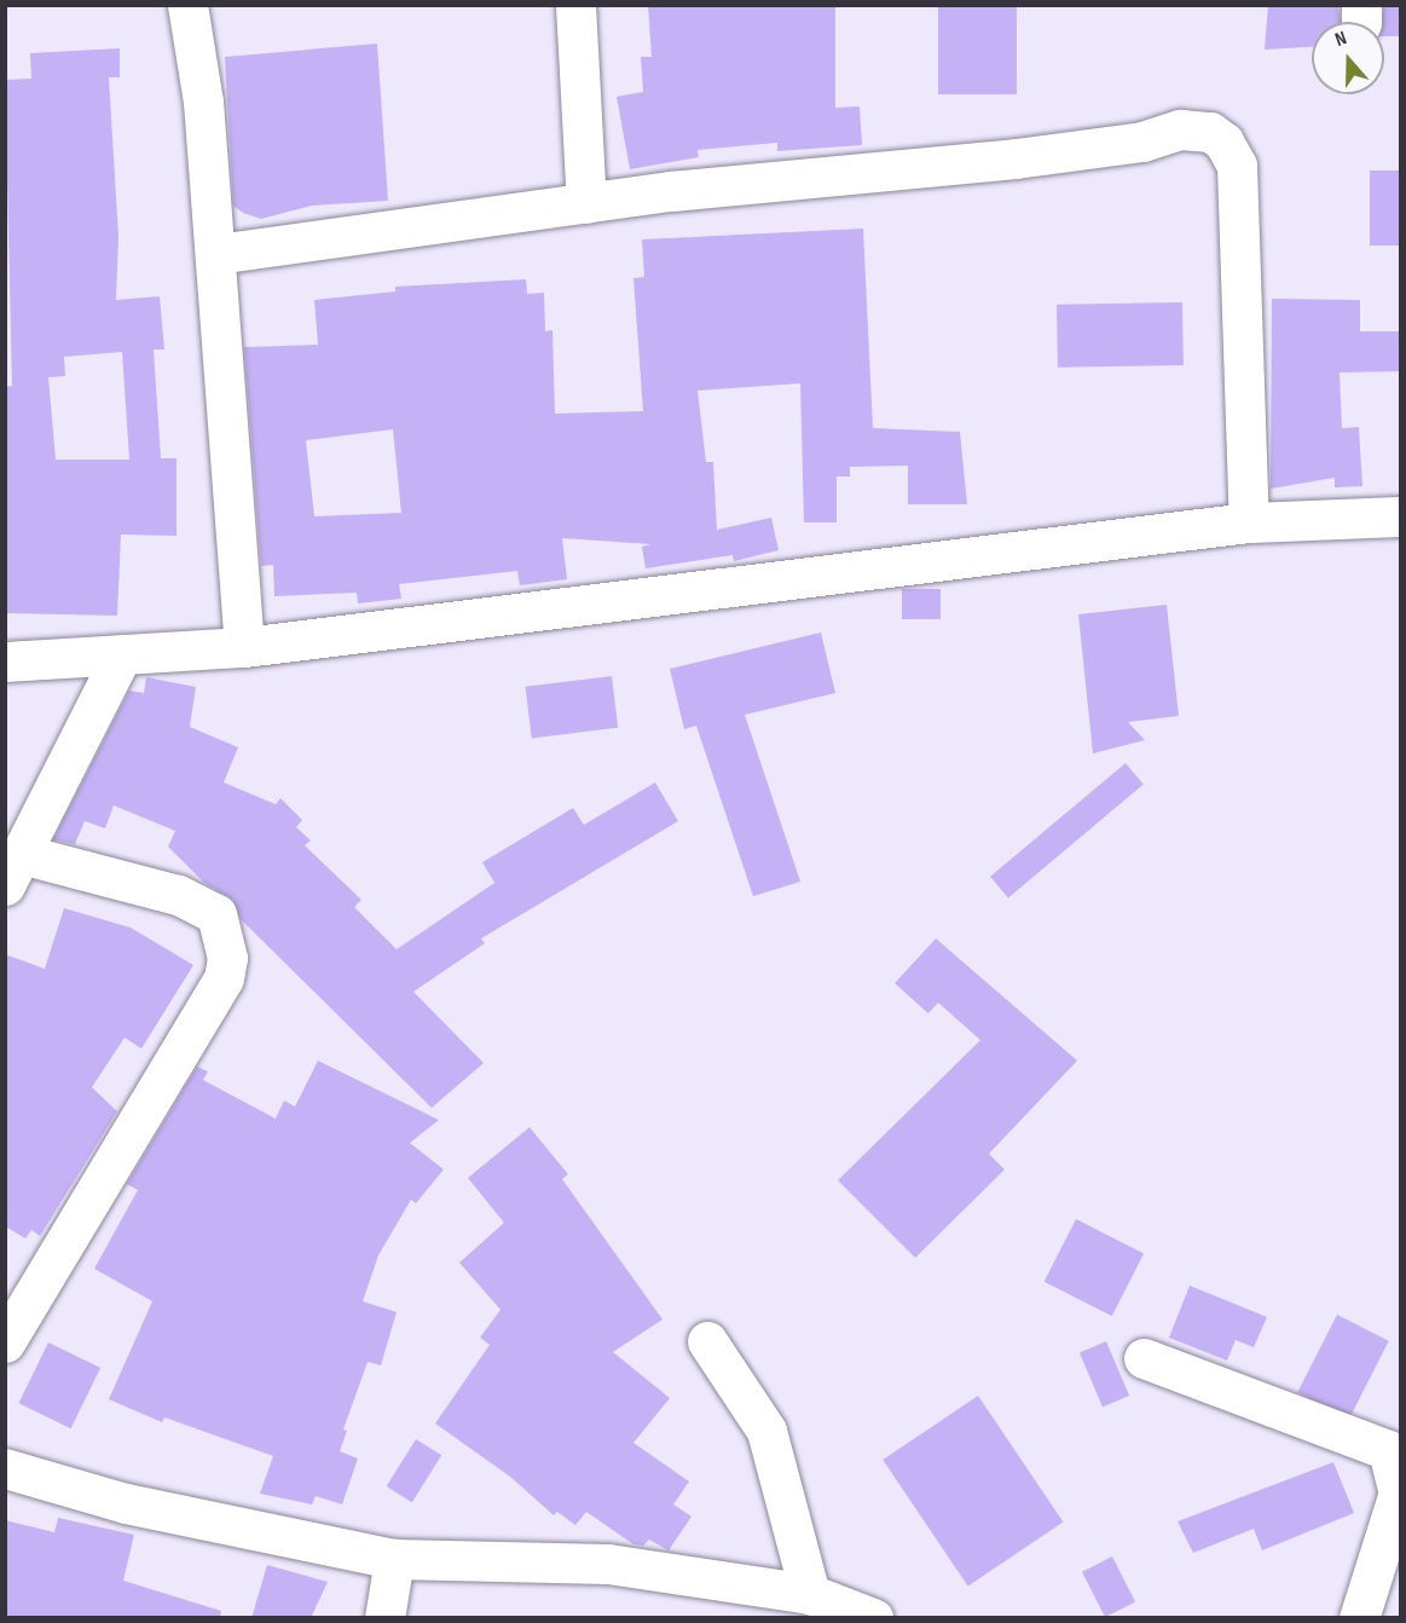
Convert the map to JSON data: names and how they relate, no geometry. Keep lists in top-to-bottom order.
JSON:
{
  "north": "top"
}
